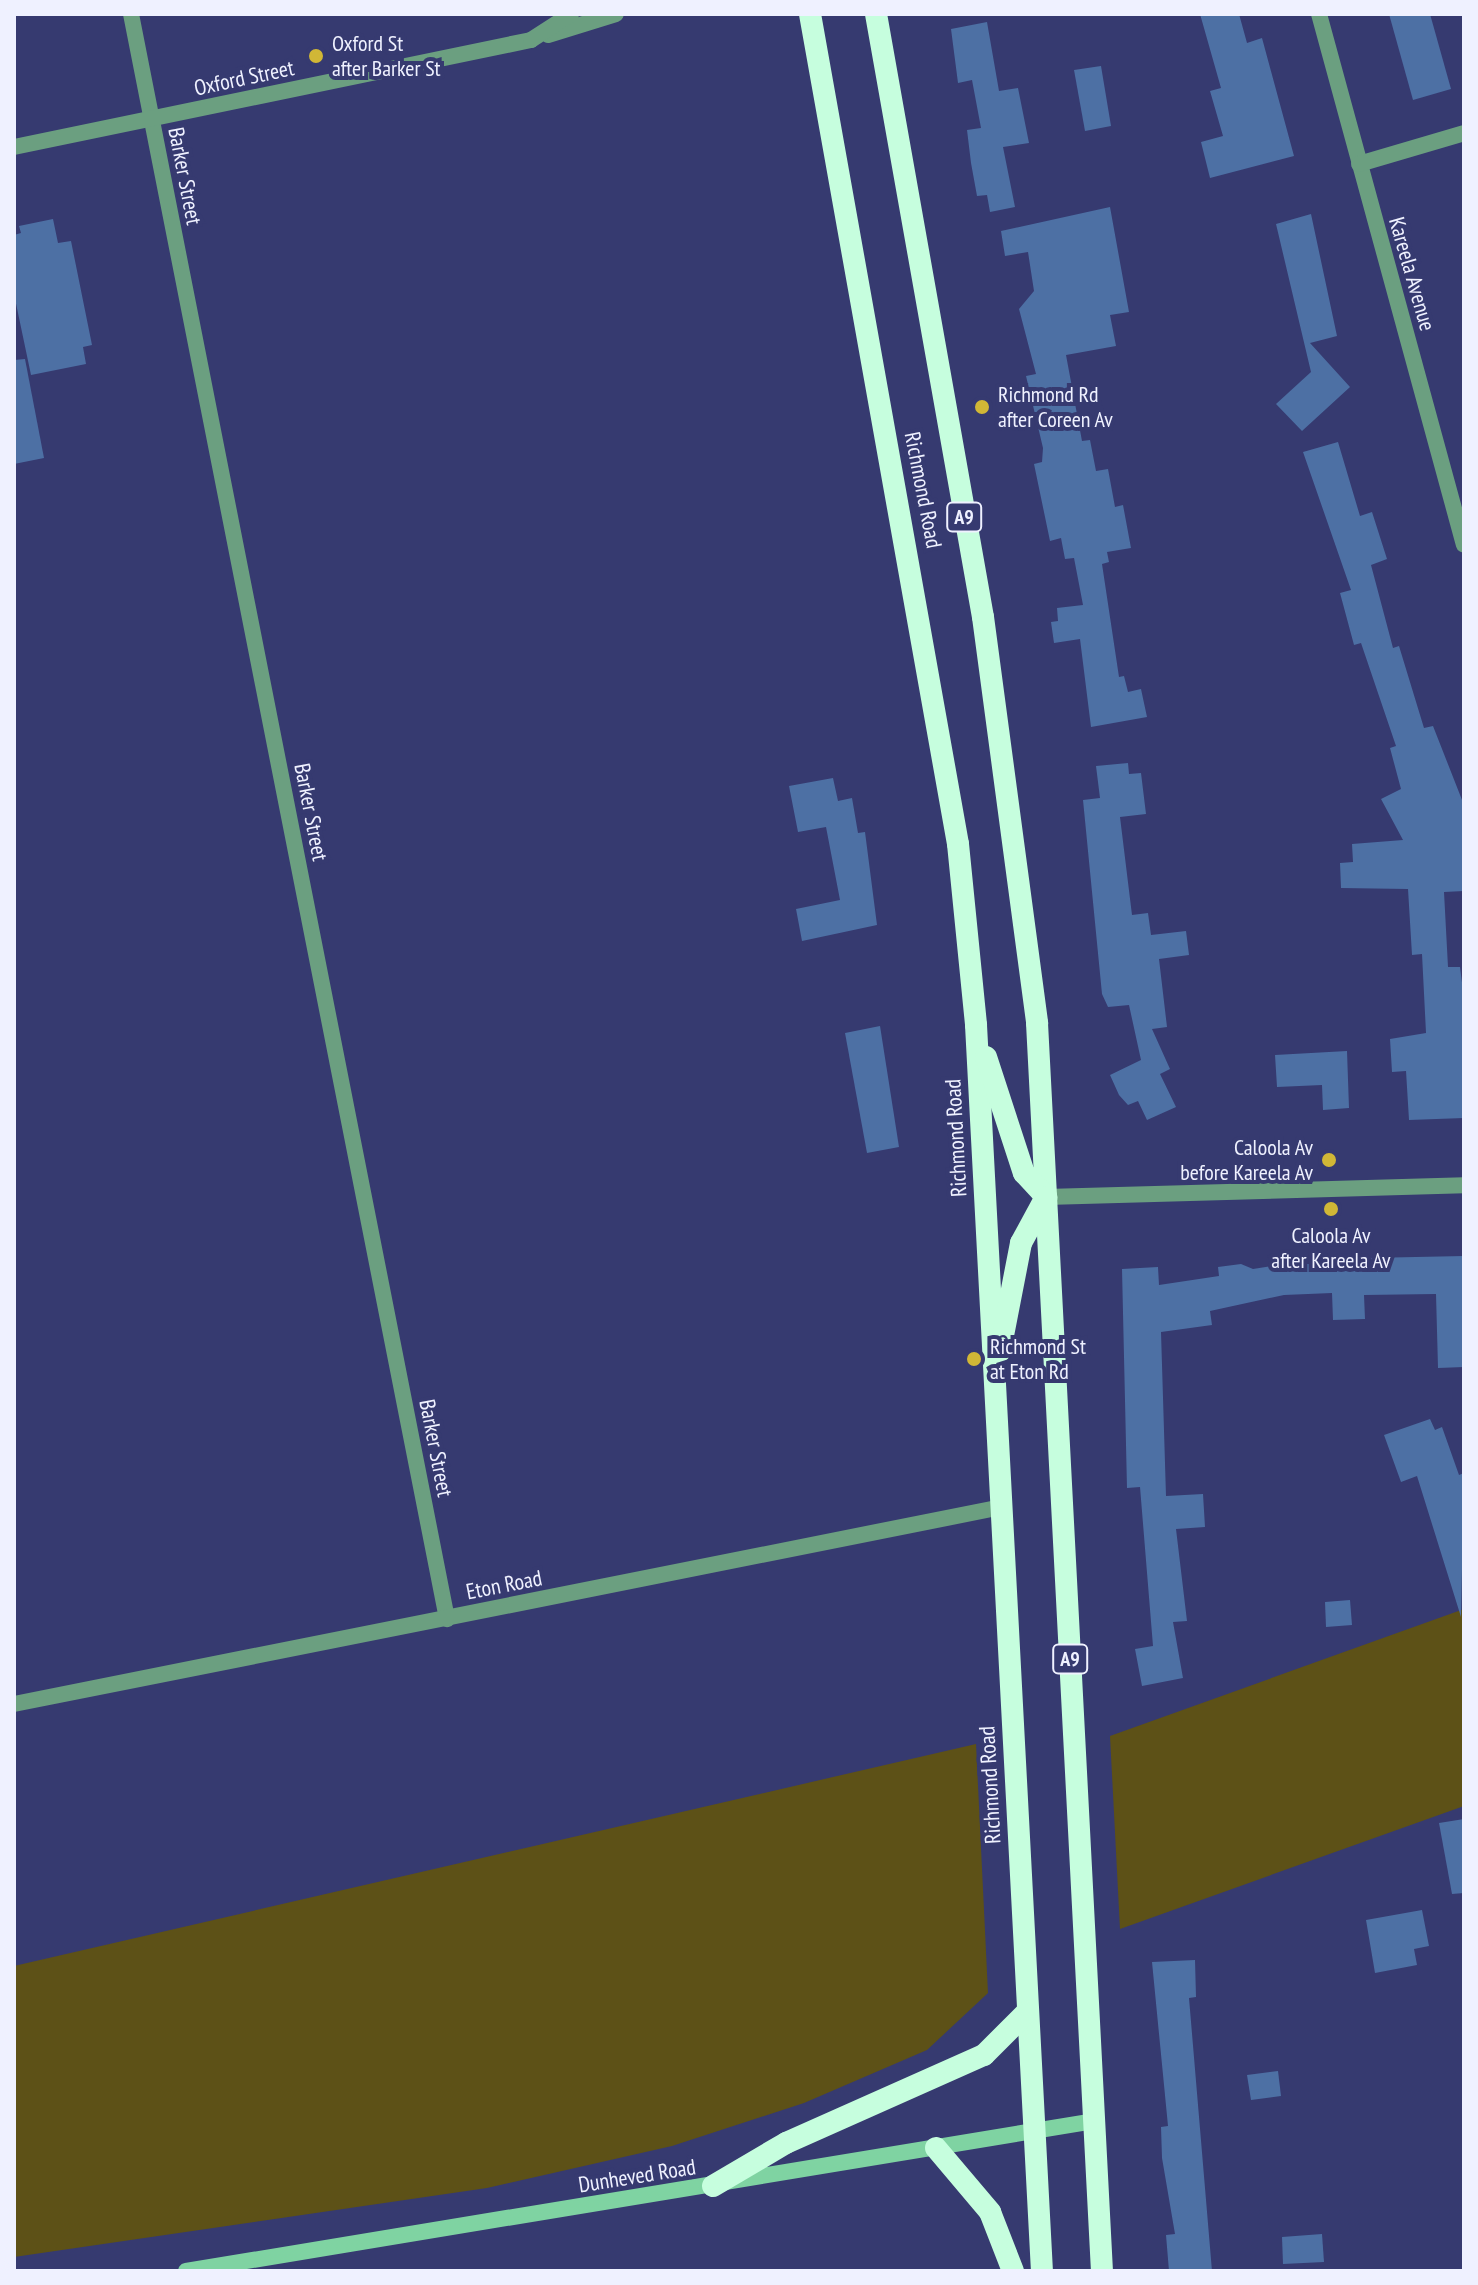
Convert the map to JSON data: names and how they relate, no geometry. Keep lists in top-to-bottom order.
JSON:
{
  "streets": {
    "highway": ["Richmond Road", "A9"],
    "main road": ["Dunheved Road"],
    "street": [
      "Oxford Street",
      "Barker Street",
      "Kareela Avenue",
      "Eton Road"
    ]
  },
  "crossings": [
    ["Oxford Street", "Barker Street"],
    ["Barker Street", "Eton Road"],
    ["Richmond Road", "Eton Road"],
    ["Richmond Road", "Dunheved Road"]
  ],
  "places": [
    "Oxford St after Barker St",
    "Richmond Rd after Coreen Av",
    "Caloola Av before Kareela Av",
    "Caloola Av after Kareela Av",
    "Richmond St at Eton Rd"
  ]
}
